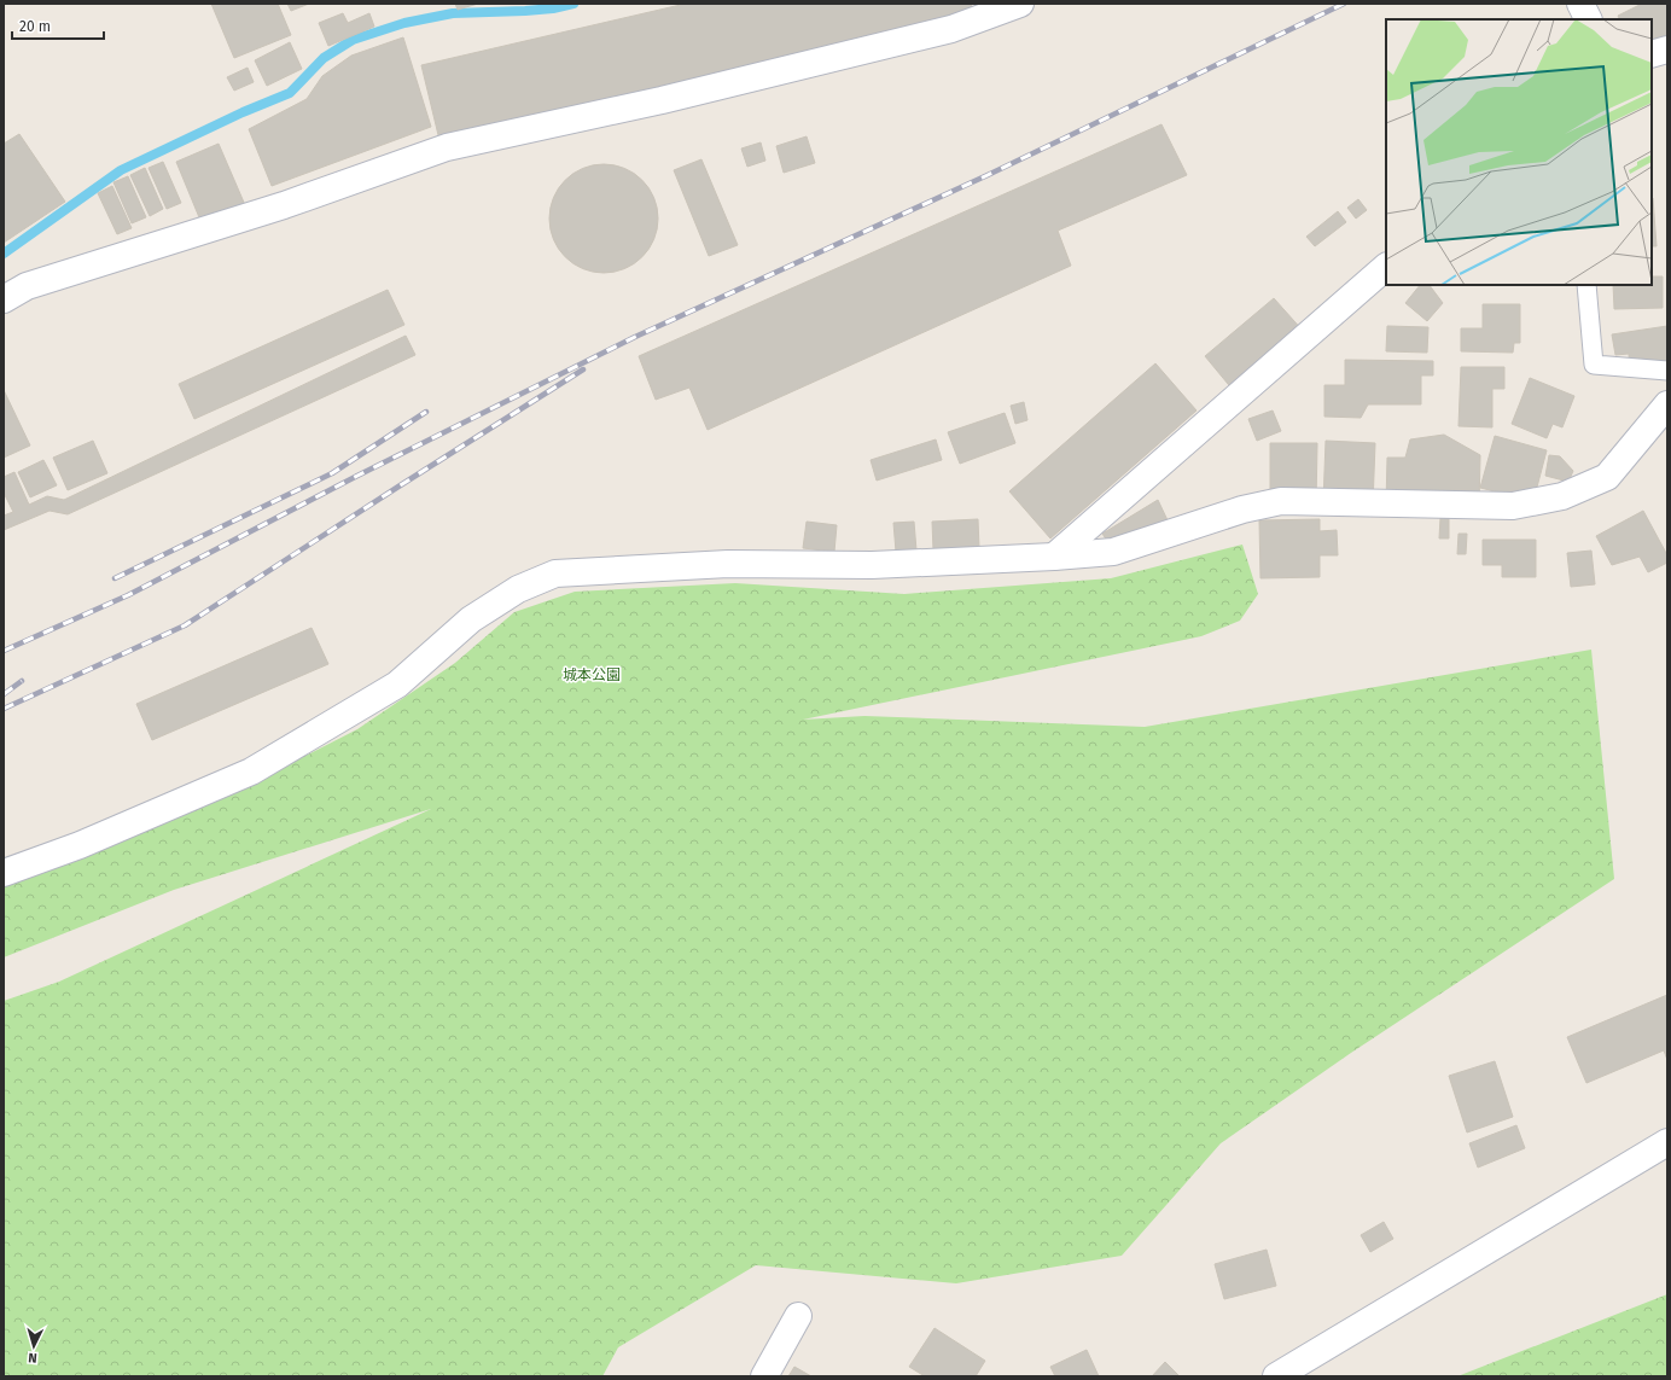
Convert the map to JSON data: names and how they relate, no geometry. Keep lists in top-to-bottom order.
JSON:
{
  "parks": ["城本公園"],
  "scale_bar": "20 m",
  "north": "bottom"
}
